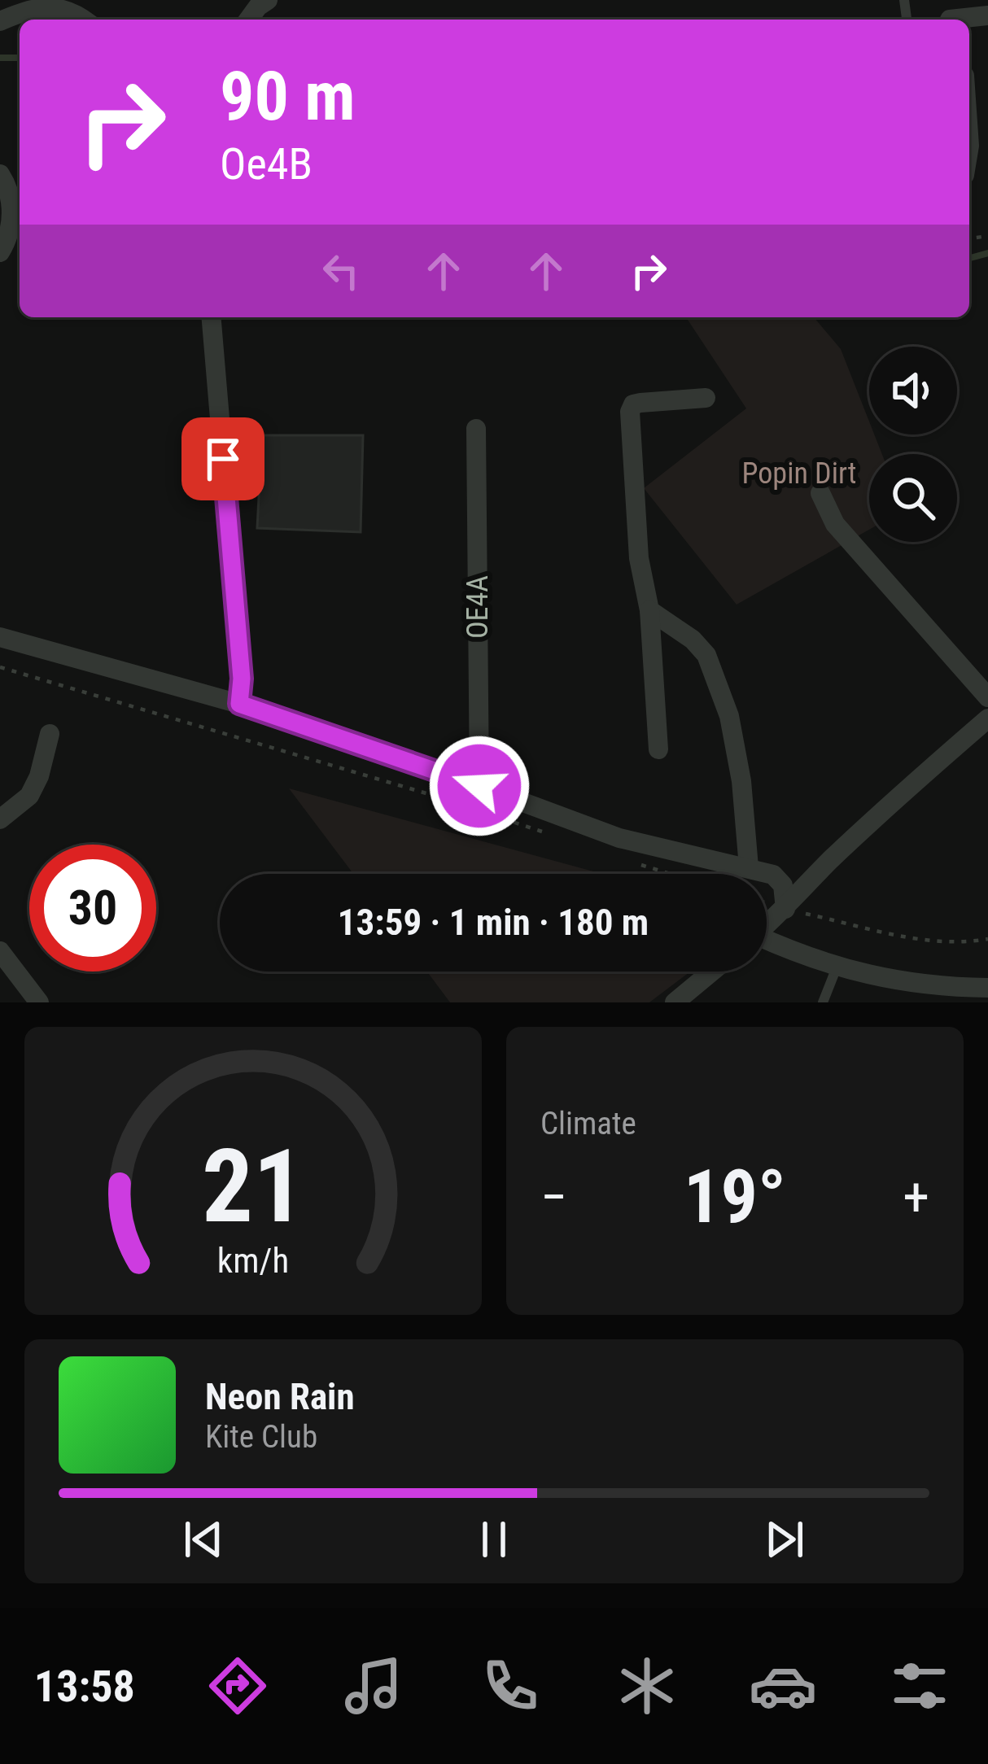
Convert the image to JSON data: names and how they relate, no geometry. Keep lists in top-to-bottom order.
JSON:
{
  "streets": {
    "street": ["OE4A"]
  },
  "parks": ["Popin Dirt"],
  "page": {
    "turn": ["90 m", "Oe4B"],
    "limit": "30",
    "trip": "13:59 · 1 min · 180 m",
    "tile": "Climate",
    "heat": ["−", "19°", "+"],
    "song": ["Neon Rain", "Kite Club"],
    "tabs": "13:58",
    "gauge": ["21", "km/h"]
  }
}
